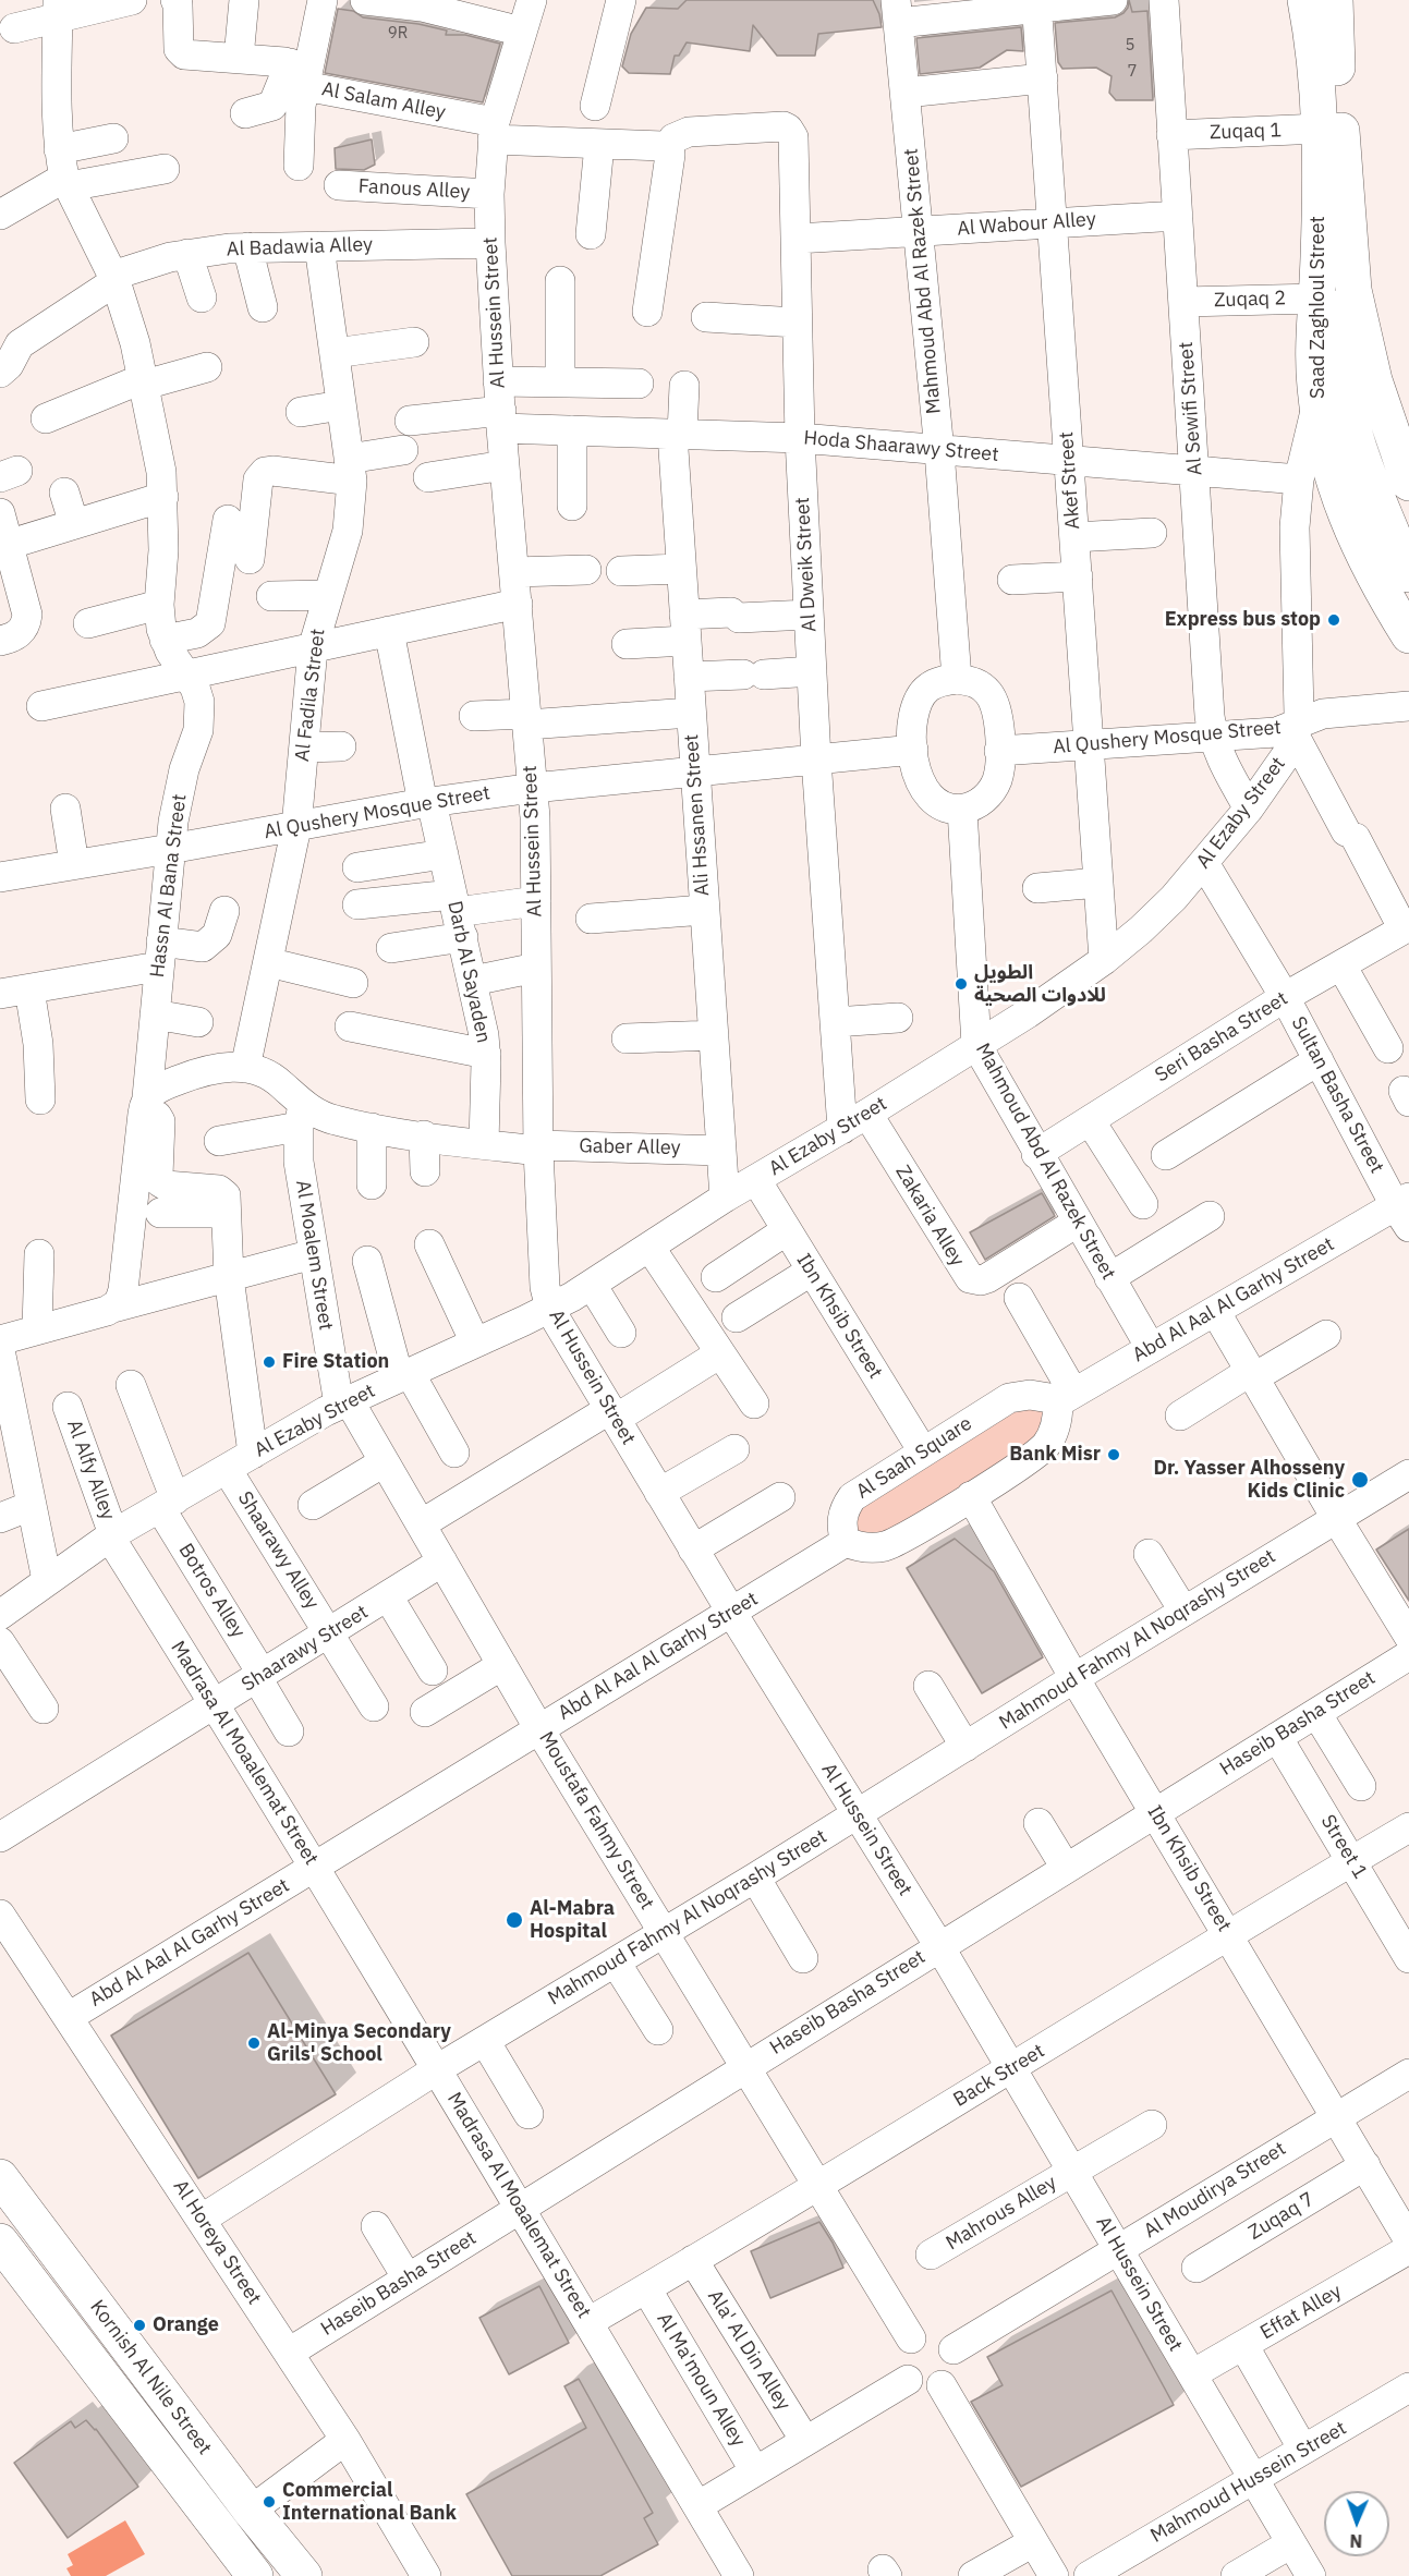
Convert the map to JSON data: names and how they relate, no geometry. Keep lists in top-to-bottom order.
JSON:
{
  "streets": {
    "main road": ["Saad Zaghloul Street", "Kornish Al Nile Street"],
    "street": [
      "Al Salam Alley",
      "Zuqaq 1",
      "Fanous Alley",
      "Al Wabour Alley",
      "Al Badawia Alley",
      "Mahmoud Abd Al Razek Street",
      "Zuqaq 2",
      "Al Hussein Street",
      "Al Sewifi Street",
      "Hoda Shaarawy Street",
      "Akef Street",
      "Al Dweik Street",
      "Al Fadila Street",
      "Al Qushery Mosque Street",
      "Al Ezaby Street",
      "Ali Hssanen Street",
      "Hassn Al Bana Street",
      "Darb Al Sayaden",
      "Seri Basha Street",
      "Sultan Basha Street",
      "Gaber Alley",
      "Zakaria Alley",
      "Al Moalem Street",
      "Abd Al Aal Al Garhy Street",
      "Ibn Khsib Street",
      "Al Saah Square",
      "Al Alfy Alley",
      "Shaarawy Alley",
      "Botros Alley",
      "Mahmoud Fahmy Al Noqrashy Street",
      "Shaarawy Street",
      "Haseib Basha Street",
      "Madrasa Al Moaalemat Street",
      "Moustafa Fahmy Street",
      "Street 1",
      "Back Street",
      "Al Moudirya Street",
      "Mahrous Alley",
      "Zuqaq 7",
      "Al Horeya Street",
      "Effat Alley",
      "Ala' Al Din Alley",
      "Al Ma'moun Alley",
      "Mahmoud Hussein Street"
    ]
  },
  "crossings": [
    ["Al Salam Alley", "Al Hussein Street"],
    ["Al Salam Alley", "Al Dweik Street"],
    ["Zuqaq 1", "Saad Zaghloul Street"],
    ["Zuqaq 1", "Al Sewifi Street"],
    ["Fanous Alley", "Al Hussein Street"],
    ["Al Wabour Alley", "Mahmoud Abd Al Razek Street"],
    ["Al Wabour Alley", "Al Sewifi Street"],
    ["Al Wabour Alley", "Akef Street"],
    ["Al Wabour Alley", "Al Dweik Street"],
    ["Al Badawia Alley", "Al Hussein Street"],
    ["Al Badawia Alley", "Al Fadila Street"],
    ["Al Badawia Alley", "Hassn Al Bana Street"],
    ["Mahmoud Abd Al Razek Street", "Hoda Shaarawy Street"],
    ["Mahmoud Abd Al Razek Street", "Al Qushery Mosque Street"],
    ["Mahmoud Abd Al Razek Street", "Al Ezaby Street"],
    ["Mahmoud Abd Al Razek Street", "Seri Basha Street"],
    ["Mahmoud Abd Al Razek Street", "Zakaria Alley"],
    ["Mahmoud Abd Al Razek Street", "Abd Al Aal Al Garhy Street"],
    ["Zuqaq 2", "Saad Zaghloul Street"],
    ["Zuqaq 2", "Al Sewifi Street"],
    ["Saad Zaghloul Street", "Al Ezaby Street"],
    ["Al Hussein Street", "Hoda Shaarawy Street"],
    ["Al Hussein Street", "Al Qushery Mosque Street"],
    ["Al Hussein Street", "Al Ezaby Street"],
    ["Al Hussein Street", "Gaber Alley"],
    ["Al Hussein Street", "Abd Al Aal Al Garhy Street"],
    ["Al Hussein Street", "Mahmoud Fahmy Al Noqrashy Street"],
    ["Al Hussein Street", "Haseib Basha Street"],
    ["Al Hussein Street", "Back Street"],
    ["Al Hussein Street", "Al Moudirya Street"],
    ["Al Hussein Street", "Mahrous Alley"],
    ["Al Hussein Street", "Effat Alley"],
    ["Al Hussein Street", "Mahmoud Hussein Street"],
    ["Al Sewifi Street", "Hoda Shaarawy Street"],
    ["Al Sewifi Street", "Al Qushery Mosque Street"],
    ["Al Sewifi Street", "Al Ezaby Street"],
    ["Hoda Shaarawy Street", "Akef Street"],
    ["Hoda Shaarawy Street", "Al Dweik Street"],
    ["Hoda Shaarawy Street", "Al Ezaby Street"],
    ["Hoda Shaarawy Street", "Ali Hssanen Street"],
    ["Akef Street", "Al Qushery Mosque Street"],
    ["Akef Street", "Al Ezaby Street"],
    ["Al Dweik Street", "Al Qushery Mosque Street"],
    ["Al Dweik Street", "Al Ezaby Street"],
    ["Al Fadila Street", "Al Qushery Mosque Street"],
    ["Al Fadila Street", "Gaber Alley"],
    ["Al Qushery Mosque Street", "Al Ezaby Street"],
    ["Al Qushery Mosque Street", "Ali Hssanen Street"],
    ["Al Qushery Mosque Street", "Hassn Al Bana Street"],
    ["Al Qushery Mosque Street", "Darb Al Sayaden"],
    ["Al Ezaby Street", "Ali Hssanen Street"],
    ["Al Ezaby Street", "Sultan Basha Street"],
    ["Al Ezaby Street", "Zakaria Alley"],
    ["Al Ezaby Street", "Al Moalem Street"],
    ["Al Ezaby Street", "Ibn Khsib Street"],
    ["Al Ezaby Street", "Al Alfy Alley"],
    ["Al Ezaby Street", "Shaarawy Alley"],
    ["Al Ezaby Street", "Botros Alley"],
    ["Al Ezaby Street", "Madrasa Al Moaalemat Street"],
    ["Al Ezaby Street", "Moustafa Fahmy Street"],
    ["Ali Hssanen Street", "Gaber Alley"],
    ["Darb Al Sayaden", "Gaber Alley"],
    ["Seri Basha Street", "Sultan Basha Street"],
    ["Sultan Basha Street", "Abd Al Aal Al Garhy Street"],
    ["Gaber Alley", "Al Moalem Street"],
    ["Al Moalem Street", "Moustafa Fahmy Street"],
    ["Abd Al Aal Al Garhy Street", "Al Saah Square"],
    ["Abd Al Aal Al Garhy Street", "Madrasa Al Moaalemat Street"],
    ["Abd Al Aal Al Garhy Street", "Moustafa Fahmy Street"],
    ["Abd Al Aal Al Garhy Street", "Al Horeya Street"],
    ["Ibn Khsib Street", "Al Saah Square"],
    ["Ibn Khsib Street", "Mahmoud Fahmy Al Noqrashy Street"],
    ["Ibn Khsib Street", "Haseib Basha Street"],
    ["Ibn Khsib Street", "Back Street"],
    ["Ibn Khsib Street", "Al Moudirya Street"],
    ["Ibn Khsib Street", "Zuqaq 7"],
    ["Al Alfy Alley", "Madrasa Al Moaalemat Street"],
    ["Shaarawy Alley", "Shaarawy Street"],
    ["Botros Alley", "Shaarawy Street"],
    ["Mahmoud Fahmy Al Noqrashy Street", "Madrasa Al Moaalemat Street"],
    ["Mahmoud Fahmy Al Noqrashy Street", "Moustafa Fahmy Street"],
    ["Mahmoud Fahmy Al Noqrashy Street", "Al Horeya Street"],
    ["Shaarawy Street", "Madrasa Al Moaalemat Street"],
    ["Shaarawy Street", "Moustafa Fahmy Street"],
    ["Haseib Basha Street", "Madrasa Al Moaalemat Street"],
    ["Haseib Basha Street", "Moustafa Fahmy Street"],
    ["Haseib Basha Street", "Street 1"],
    ["Haseib Basha Street", "Al Horeya Street"],
    ["Madrasa Al Moaalemat Street", "Back Street"],
    ["Moustafa Fahmy Street", "Back Street"],
    ["Moustafa Fahmy Street", "Al Moudirya Street"],
    ["Street 1", "Back Street"],
    ["Back Street", "Ala' Al Din Alley"],
    ["Back Street", "Al Ma'moun Alley"]
  ],
  "places": [
    "Express bus stop",
    "الطويل للادوات الصحية",
    "Fire Station",
    "Bank Misr",
    "Dr. Yasser Alhosseny Kids Clinic",
    "Al-Mabra Hospital",
    "Al-Minya Secondary Grils' School",
    "Orange",
    "Commercial International Bank"
  ],
  "house_numbers": ["9R", "5", "7"],
  "north": "bottom"
}
